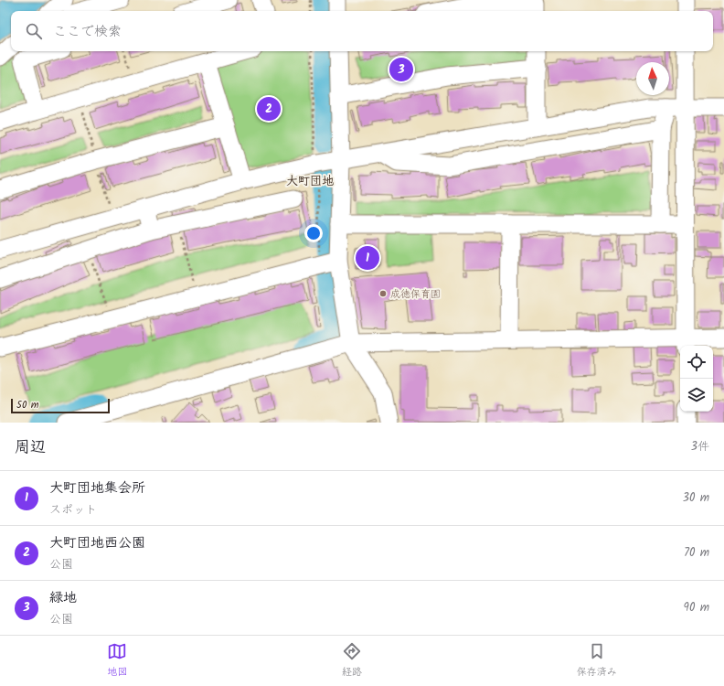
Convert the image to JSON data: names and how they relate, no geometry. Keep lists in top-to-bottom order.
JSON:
{
  "districts": ["大町団地"],
  "places": ["成徳保育園"],
  "scale_bar": "50 m",
  "north": "top",
  "page": {
    "search": "ここで検索",
    "pins": ["3", "2", "1"],
    "scale": "50 m",
    "heading": ["周辺", "3件"],
    "list": [
      {
        "mark": "1",
        "name": "大町団地集会所",
        "note": "スポット",
        "value": "30 m"
      },
      {
        "mark": "2",
        "name": "大町団地西公園",
        "note": "公園",
        "value": "70 m"
      },
      {
        "mark": "3",
        "name": "緑地",
        "note": "公園",
        "value": "90 m"
      }
    ],
    "nav": ["地図", "経路", "保存済み"]
  }
}
